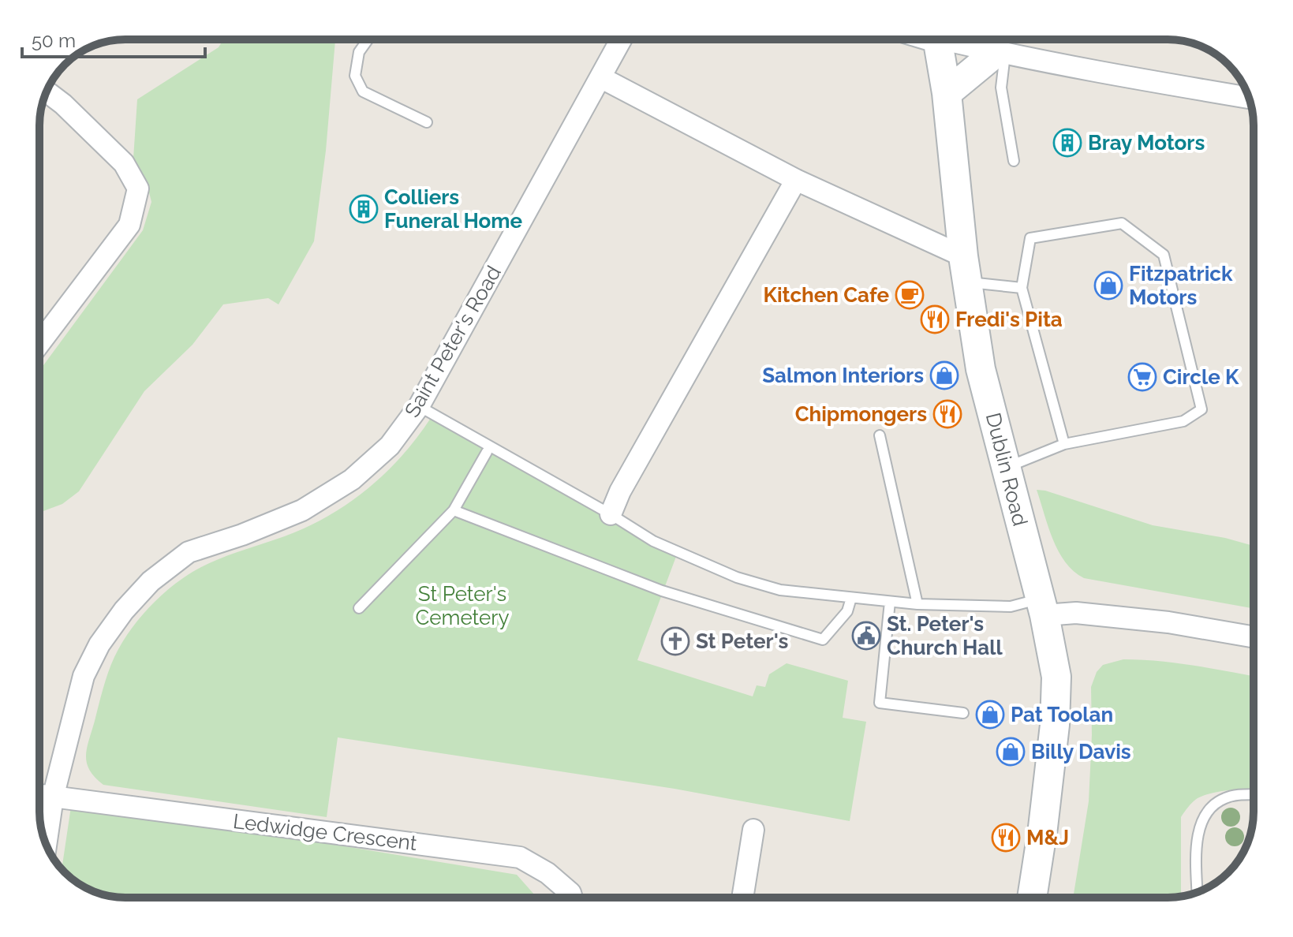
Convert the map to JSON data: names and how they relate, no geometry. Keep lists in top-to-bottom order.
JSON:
{
  "streets": {
    "main road": ["Dublin Road"],
    "street": ["Saint Peter's Road", "Ledwidge Crescent"]
  },
  "crossings": [
    ["Saint Peter's Road", "Ledwidge Crescent"]
  ],
  "parks": ["St Peter's Cemetery"],
  "places": {
    "building": ["Bray Motors", "Colliers Funeral Home"],
    "shop": [
      "Fitzpatrick Motors",
      "Salmon Interiors",
      "Pat Toolan",
      "Billy Davis"
    ],
    "cafe": ["Kitchen Cafe"],
    "restaurant": ["Fredi's Pita", "Chipmongers", "M&J"],
    "supermarket": ["Circle K"],
    "public building": ["St. Peter's Church Hall"],
    "church": ["St Peter's"]
  },
  "scale_bar": "50 m"
}
